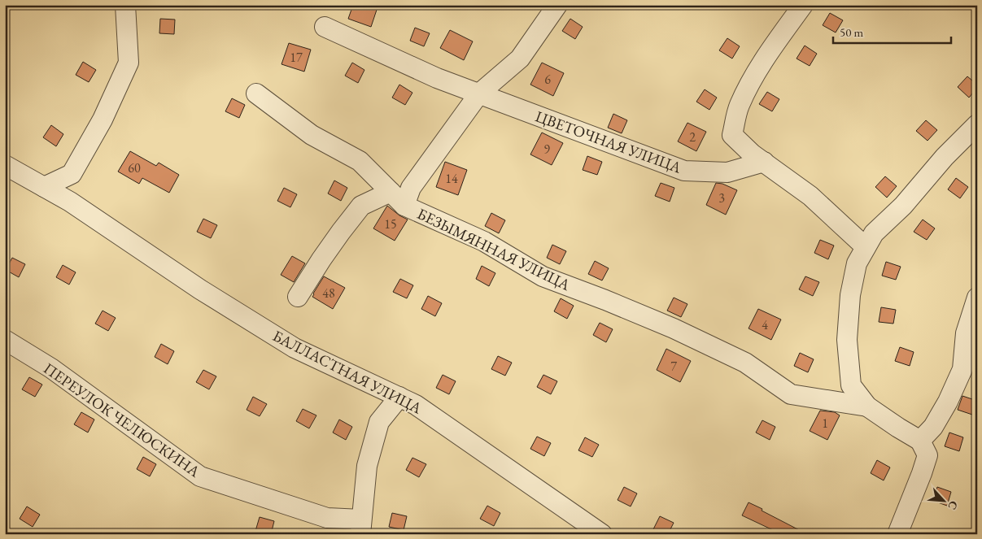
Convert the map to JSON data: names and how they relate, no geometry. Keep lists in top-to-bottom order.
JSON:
{
  "streets": {
    "street": [
      "ЦВЕТОЧНАЯ УЛИЦА",
      "БЕЗЫМЯННАЯ УЛИЦА",
      "БАЛЛАСТНАЯ УЛИЦА",
      "ПЕРЕУЛОК ЧЕЛЮСКИНА"
    ]
  },
  "house_numbers": [
    "17",
    "6",
    "2",
    "9",
    "60",
    "14",
    "3",
    "15",
    "48",
    "4",
    "7",
    "1"
  ],
  "scale_bar": "50 m",
  "north": "bottom right"
}
